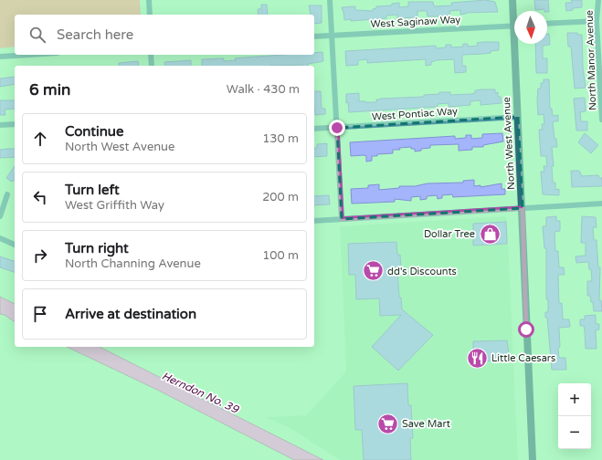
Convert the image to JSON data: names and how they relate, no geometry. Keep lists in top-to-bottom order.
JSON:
{
  "streets": {
    "main road": ["North West Avenue"],
    "street": ["West Saginaw Way", "North Manor Avenue", "West Pontiac Way"]
  },
  "crossings": [
    ["West Pontiac Way", "North West Avenue"]
  ],
  "water": ["Herndon No. 39"],
  "places": {
    "shop": ["Dollar Tree"],
    "supermarket": ["dd's Discounts", "Save Mart"],
    "restaurant": ["Little Caesars"]
  },
  "north": "bottom",
  "page": {
    "search": "Search here",
    "heading": ["6 min", "Walk · 430 m"],
    "list": [
      ["Continue", "North West Avenue", "130 m"],
      ["Turn left", "West Griffith Way", "200 m"],
      ["Turn right", "North Channing Avenue", "100 m"],
      "Arrive at destination"
    ],
    "map_buttons": ["+", "−"]
  }
}
